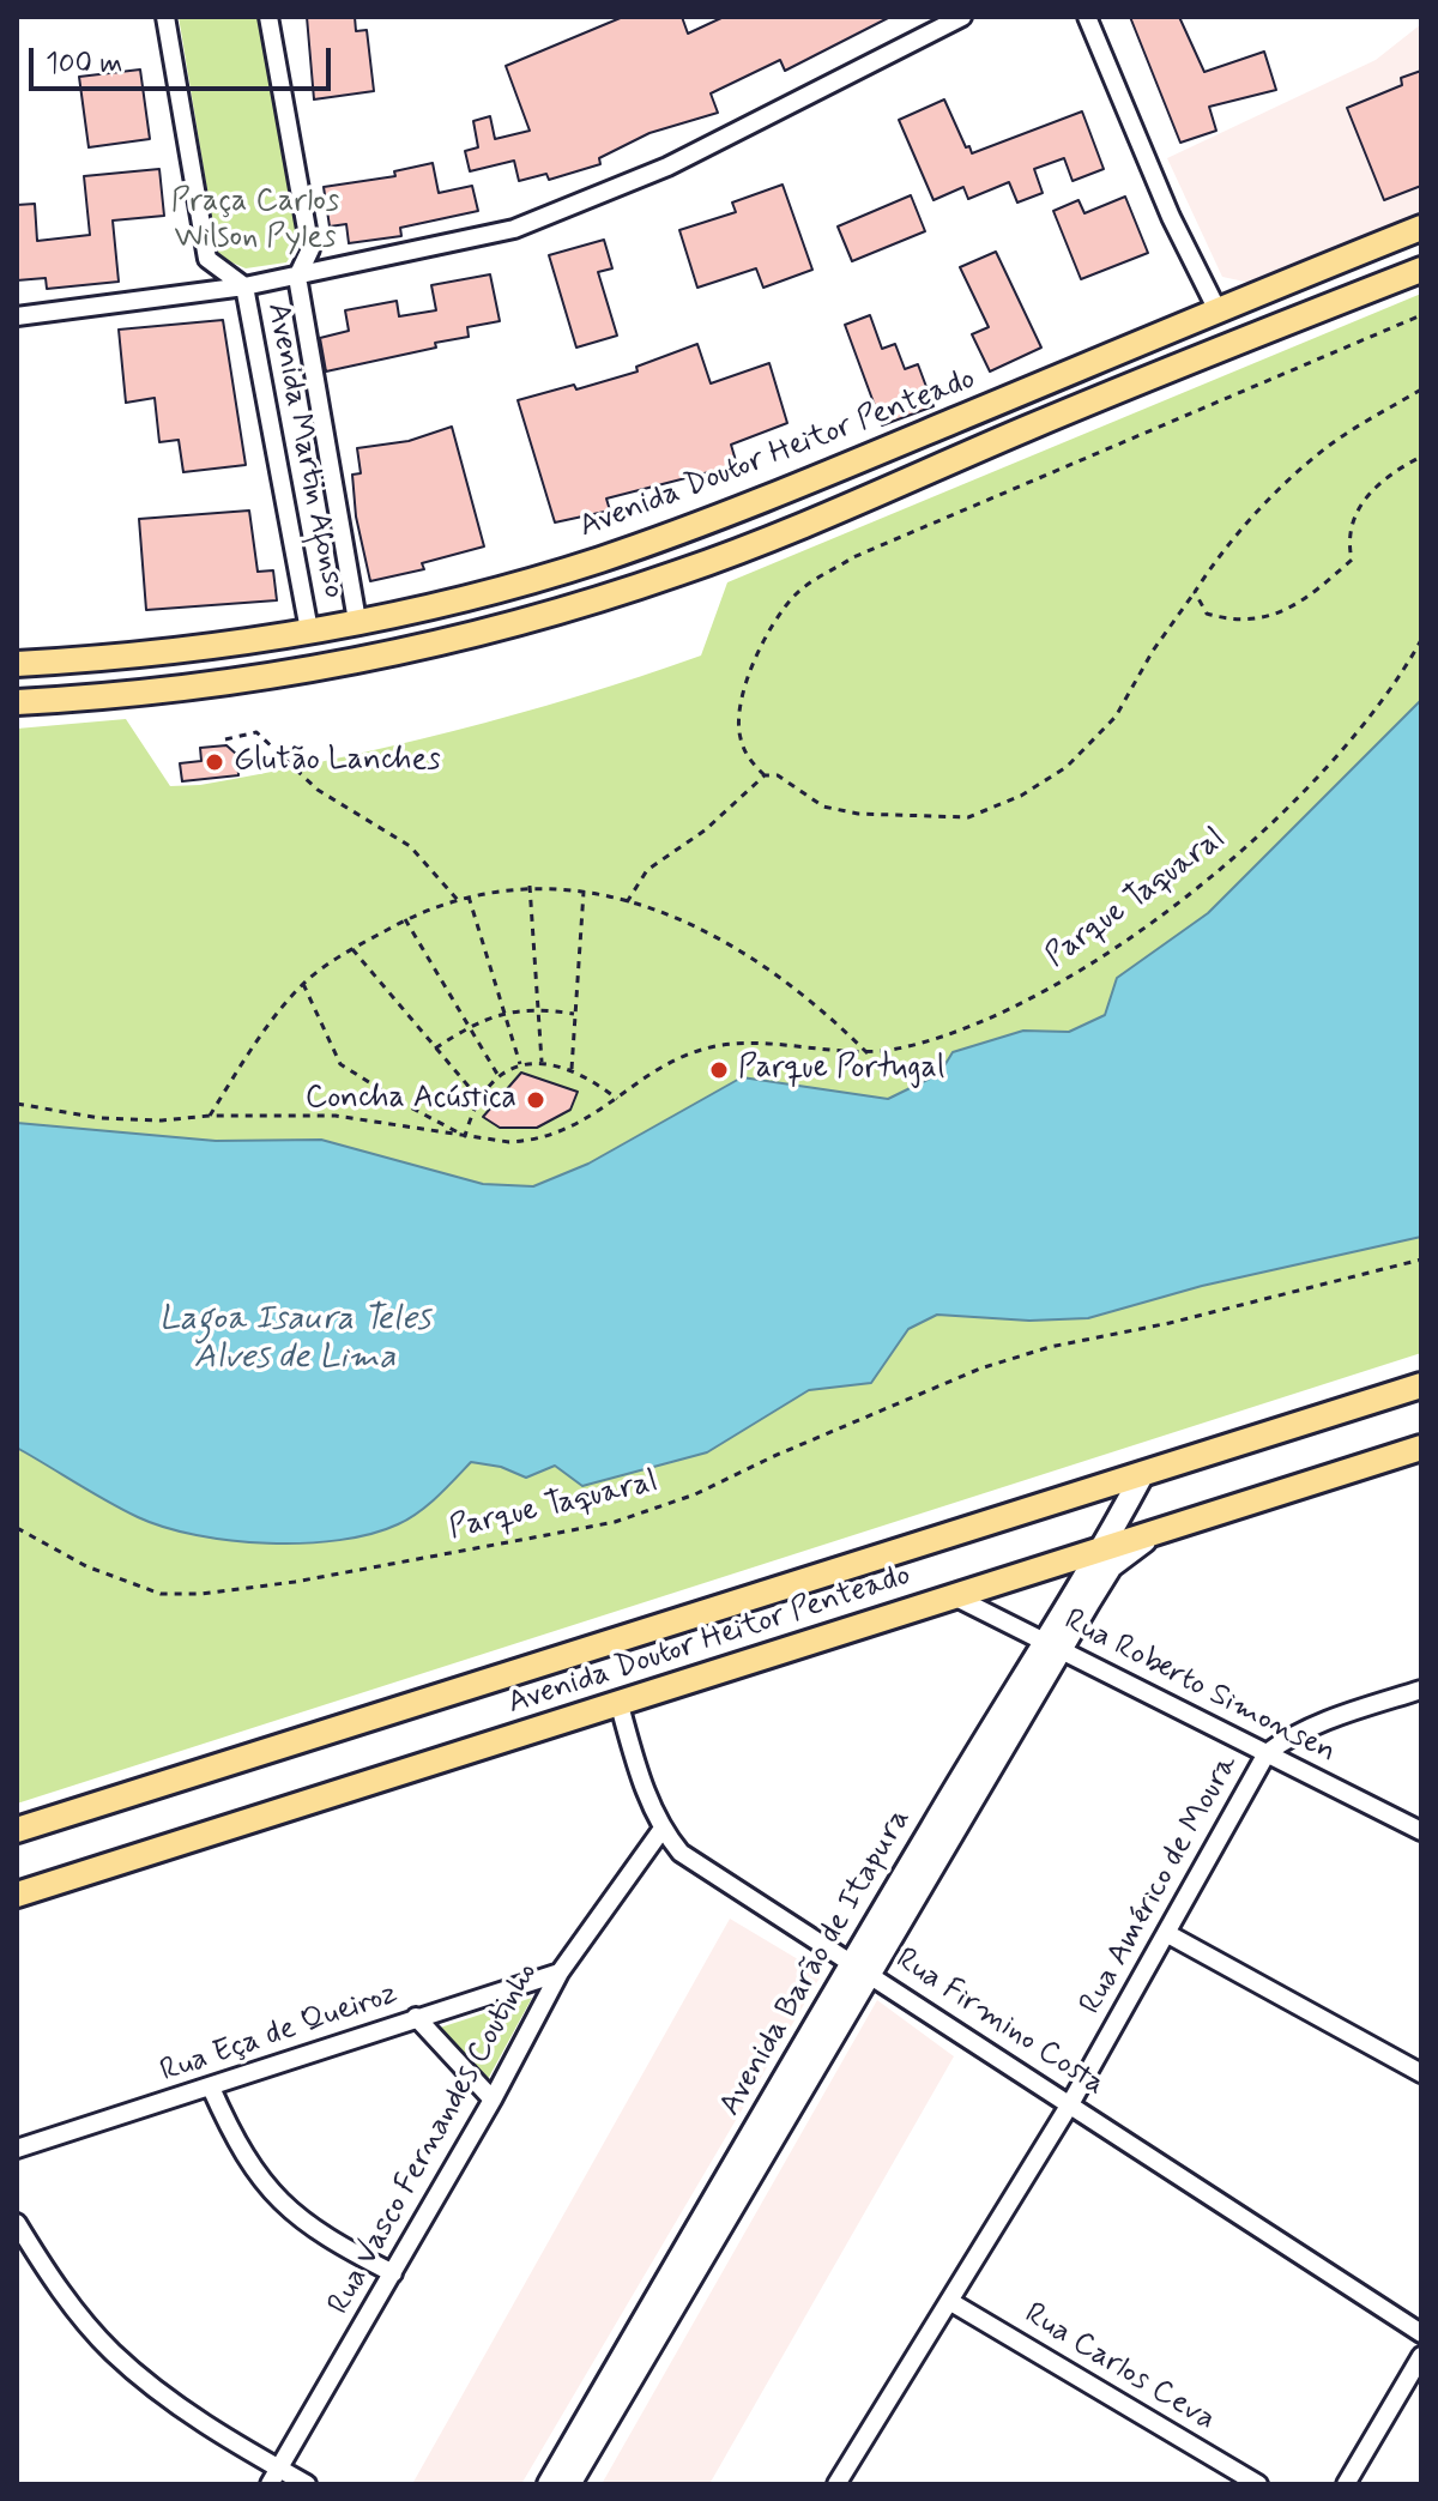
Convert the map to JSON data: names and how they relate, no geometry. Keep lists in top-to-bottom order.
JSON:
{
  "streets": {
    "main road": ["Avenida Doutor Heitor Penteado", "Avenida Barão de Itapura"],
    "street": [
      "Avenida Martin Afonso",
      "Rua Roberto Simonsen",
      "Rua Américo de Moura",
      "Rua Firmino Costa",
      "Rua Eça de Queiroz",
      "Rua Vasco Fernandes Coutinho",
      "Rua Carlos Ceva"
    ],
    "path": ["Parque Taquaral"]
  },
  "crossings": [
    ["Avenida Martin Afonso", "Avenida Doutor Heitor Penteado"],
    ["Avenida Doutor Heitor Penteado", "Rua Roberto Simonsen"],
    ["Avenida Doutor Heitor Penteado", "Avenida Barão de Itapura"],
    ["Avenida Doutor Heitor Penteado", "Rua Firmino Costa"],
    ["Rua Roberto Simonsen", "Rua Américo de Moura"],
    ["Rua Roberto Simonsen", "Avenida Barão de Itapura"],
    ["Rua Américo de Moura", "Rua Firmino Costa"],
    ["Rua Américo de Moura", "Rua Carlos Ceva"],
    ["Avenida Barão de Itapura", "Rua Firmino Costa"],
    ["Rua Firmino Costa", "Rua Vasco Fernandes Coutinho"],
    ["Rua Eça de Queiroz", "Rua Vasco Fernandes Coutinho"]
  ],
  "water": ["Lagoa Isaura Teles Alves de Lima"],
  "parks": ["Praça Carlos Wilson Pyles"],
  "places": ["Glutão Lanches", "Parque Portugal", "Concha Acústica"],
  "scale_bar": "100 m"
}
